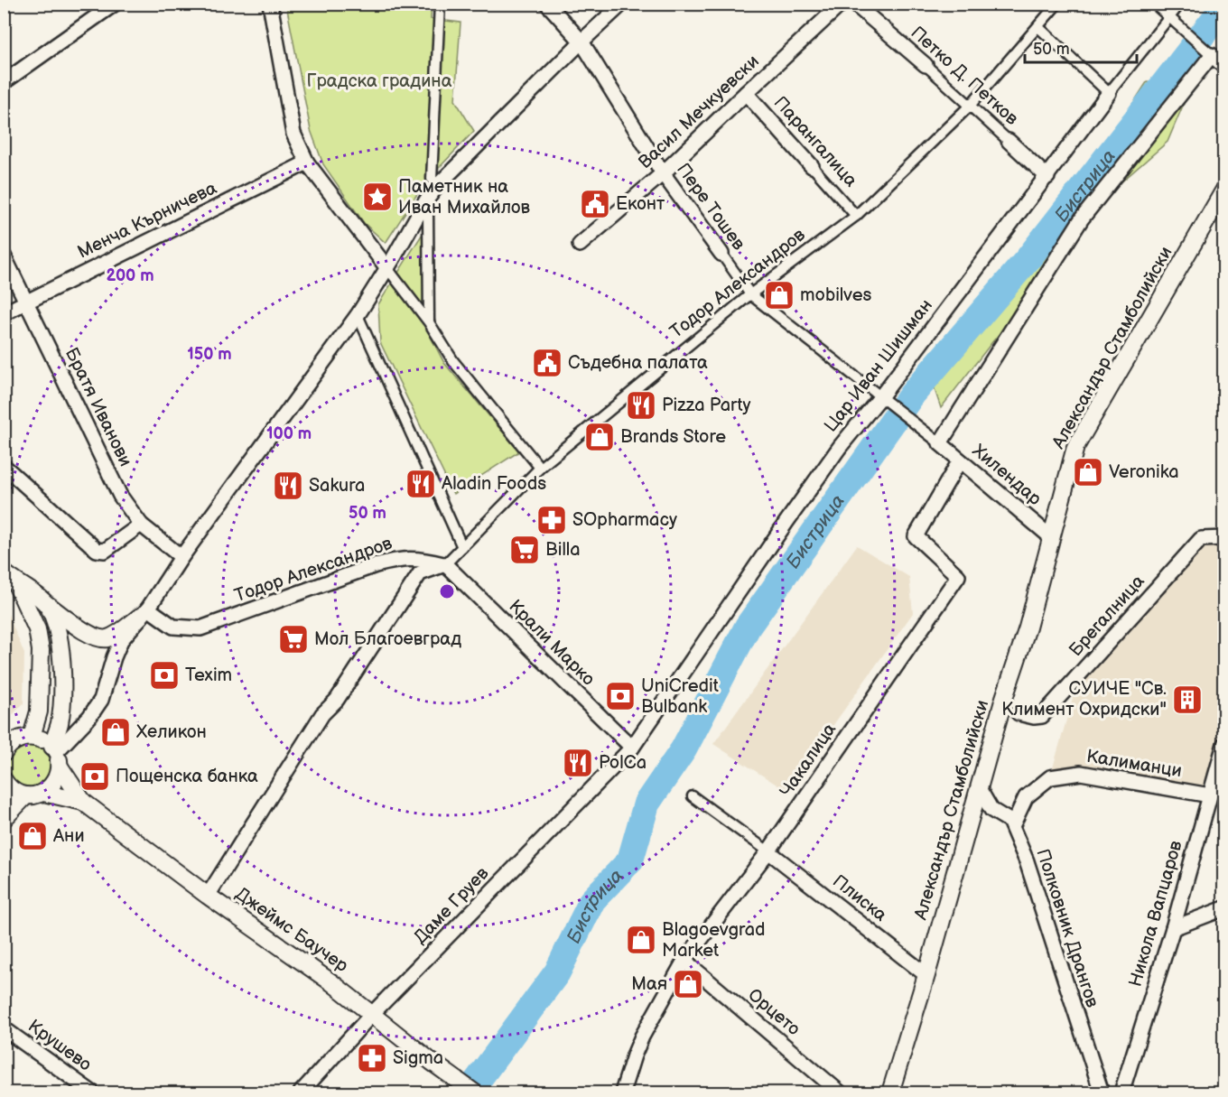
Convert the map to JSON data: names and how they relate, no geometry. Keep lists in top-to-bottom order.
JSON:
{
  "streets": {
    "street": [
      "Петко Д. Петков",
      "Васил Мечкуевски",
      "Парангалица",
      "Пере Тошев",
      "Менча Кърничева",
      "Тодор Александров",
      "Александър Стамболийски",
      "Цар Иван Шишман",
      "Братя Иванови",
      "Хилендар",
      "Брегалница",
      "Крали Марко",
      "Чакалица",
      "Калиманци",
      "Плиска",
      "Даме Груев",
      "Никола Вапцаров",
      "Полковник Дрангов",
      "Джеймс Баучер",
      "Орцето",
      "Крушево"
    ]
  },
  "crossings": [
    ["Петко Д. Петков", "Тодор Александров"],
    ["Петко Д. Петков", "Цар Иван Шишман"],
    ["Васил Мечкуевски", "Парангалица"],
    ["Васил Мечкуевски", "Пере Тошев"],
    ["Парангалица", "Тодор Александров"],
    ["Пере Тошев", "Тодор Александров"],
    ["Пере Тошев", "Цар Иван Шишман"],
    ["Пере Тошев", "Хилендар"],
    ["Менча Кърничева", "Братя Иванови"],
    ["Тодор Александров", "Крали Марко"],
    ["Александър Стамболийски", "Хилендар"],
    ["Александър Стамболийски", "Плиска"],
    ["Александър Стамболийски", "Полковник Дрангов"],
    ["Цар Иван Шишман", "Крали Марко"],
    ["Цар Иван Шишман", "Даме Груев"],
    ["Хилендар", "Чакалица"],
    ["Крали Марко", "Даме Груев"],
    ["Чакалица", "Плиска"],
    ["Чакалица", "Орцето"],
    ["Калиманци", "Никола Вапцаров"],
    ["Калиманци", "Полковник Дрангов"],
    ["Даме Груев", "Джеймс Баучер"]
  ],
  "water": ["Бистрица"],
  "parks": ["Градска градина"],
  "places": {
    "place": ["Паметник на Иван Михайлов"],
    "public building": ["Еконт", "Съдебна палата"],
    "shop": [
      "mobilves",
      "Brands Store",
      "Veronika",
      "Хеликон",
      "Ани",
      "Blagoevgrad Market",
      "Мая"
    ],
    "restaurant": [
      "Pizza Party",
      "Aladin Foods",
      "Sakura",
      "PolCa"
    ],
    "pharmacy": ["SOpharmacy", "Sigma"],
    "supermarket": ["Billa", "Мол Благоевград"],
    "bank": ["Texim", "UniCredit Bulbank", "Пощенска банка"],
    "building": ["СУИЧЕ \"Св. Климент Охридски\""]
  },
  "scale_bar": "50 m",
  "rings": [
    "200 m",
    "150 m",
    "100 m",
    "50 m"
  ]
}
